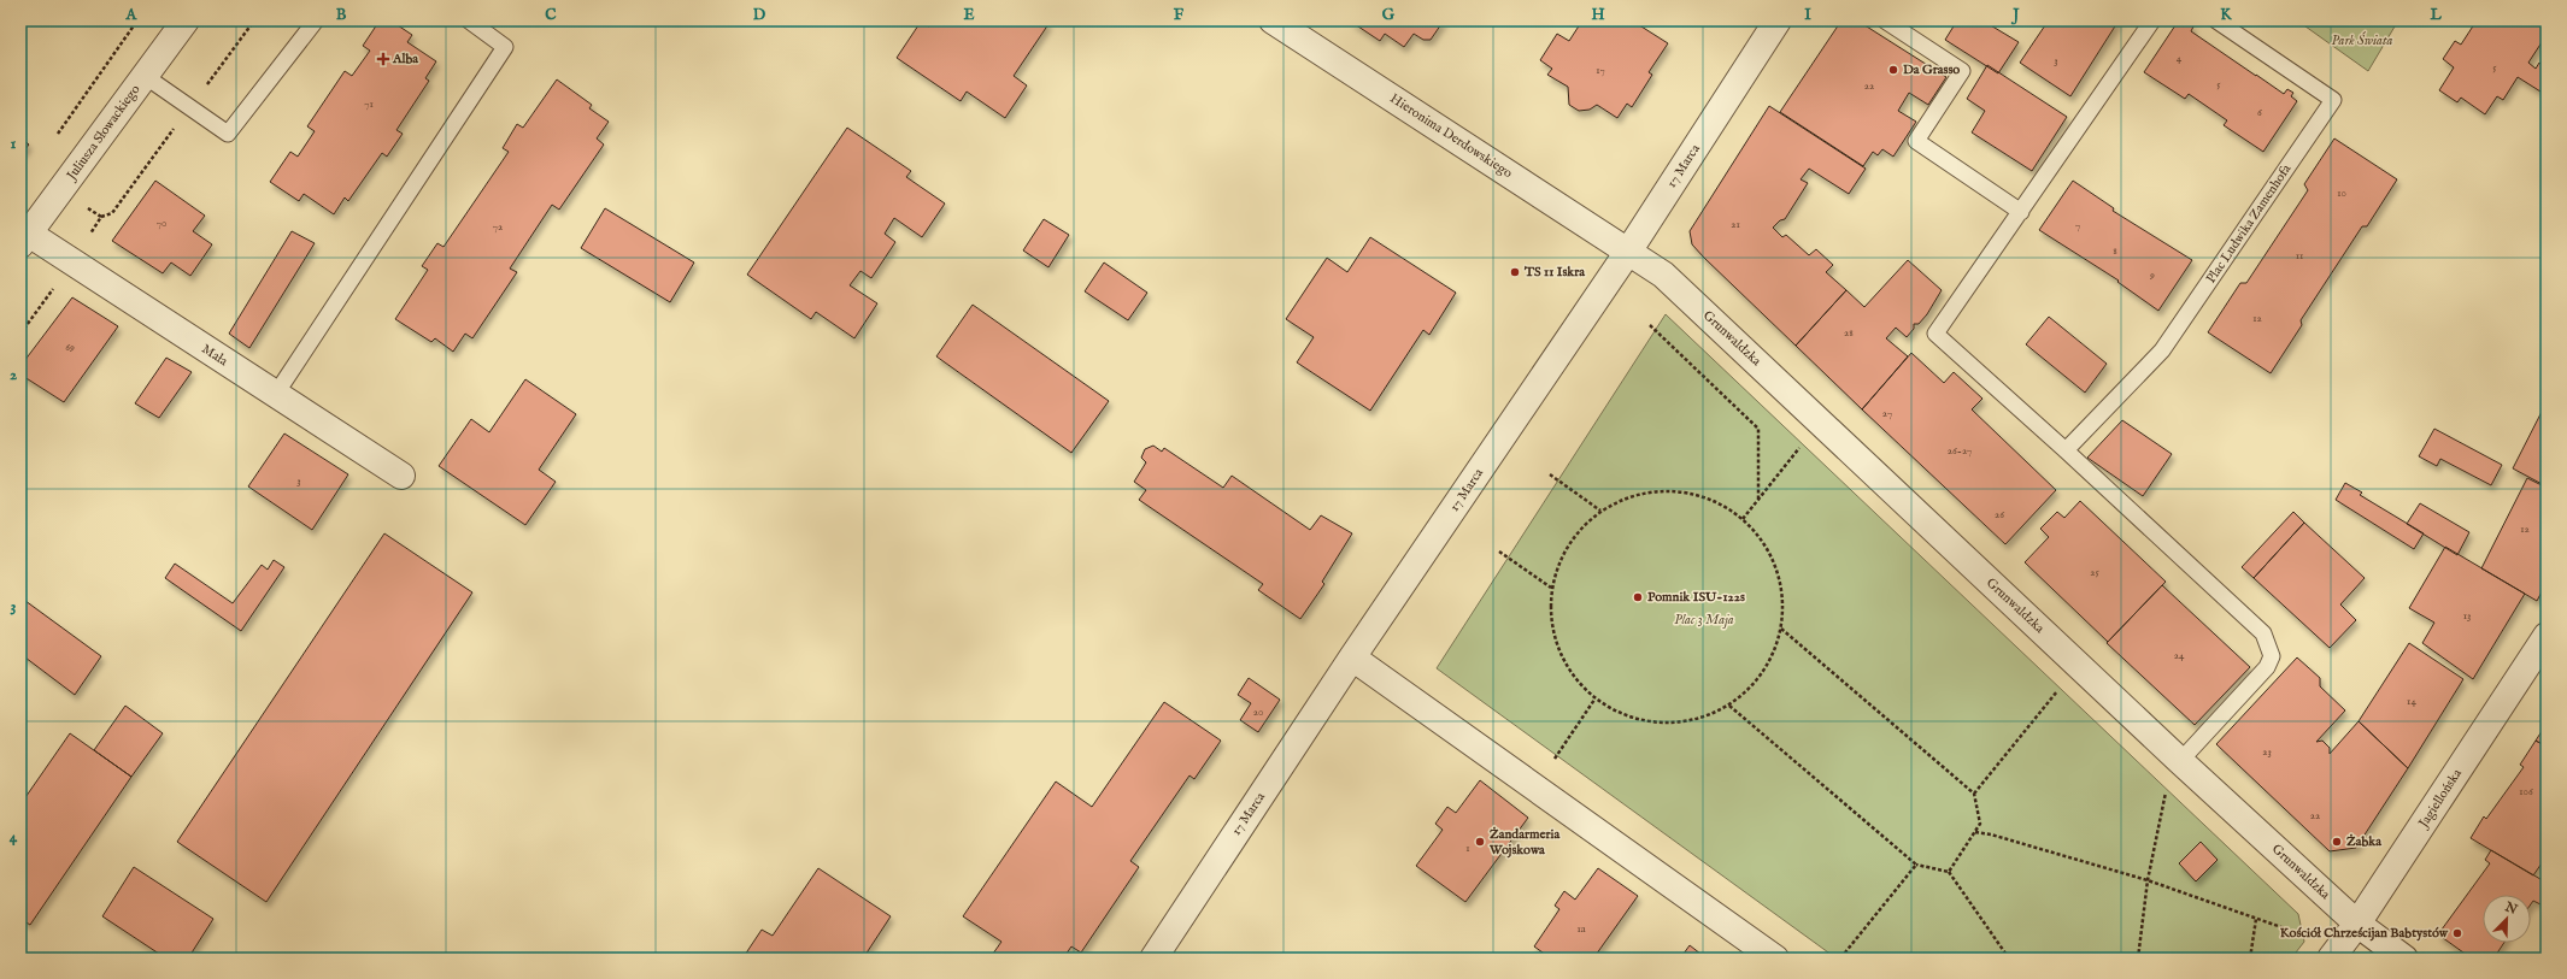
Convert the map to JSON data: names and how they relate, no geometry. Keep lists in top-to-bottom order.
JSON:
{
  "streets": {
    "street": [
      "Juliusza Słowackiego",
      "Hieronima Derdowskiego",
      "17 Marca",
      "Grunwaldzka",
      "Mała",
      "Jagiellońska"
    ],
    "lane": ["Plac Ludwika Zamenhofa"]
  },
  "crossings": [
    ["Juliusza Słowackiego", "Mała"],
    ["Hieronima Derdowskiego", "17 Marca"],
    ["Hieronima Derdowskiego", "Grunwaldzka"],
    ["17 Marca", "Grunwaldzka"],
    ["Grunwaldzka", "Jagiellońska"]
  ],
  "parks": ["Park Świata", "Plac 3 Maja"],
  "places": {
    "health": ["Alba"],
    "other": [
      "Da Grasso",
      "TS 11 Iskra",
      "Pomnik ISU-122s",
      "Żandarmeria Wojskowa",
      "Żabka",
      "Kościół Chrześcijan Babtystów"
    ]
  },
  "house_numbers": [
    "4",
    "3",
    "5",
    "17",
    "5",
    "22",
    "71",
    "6",
    "10",
    "70",
    "21",
    "7",
    "72",
    "8",
    "11",
    "9",
    "12",
    "28",
    "69",
    "27",
    "26-27",
    "3",
    "26",
    "12",
    "25",
    "13",
    "24",
    "14",
    "20",
    "23",
    "106",
    "22",
    "1",
    "1a"
  ],
  "north": "top right",
  "grid": {
    "columns": [
      "A",
      "B",
      "C",
      "D",
      "E",
      "F",
      "G",
      "H",
      "I",
      "J",
      "K",
      "L"
    ],
    "rows": [
      "1",
      "2",
      "3",
      "4"
    ]
  }
}
